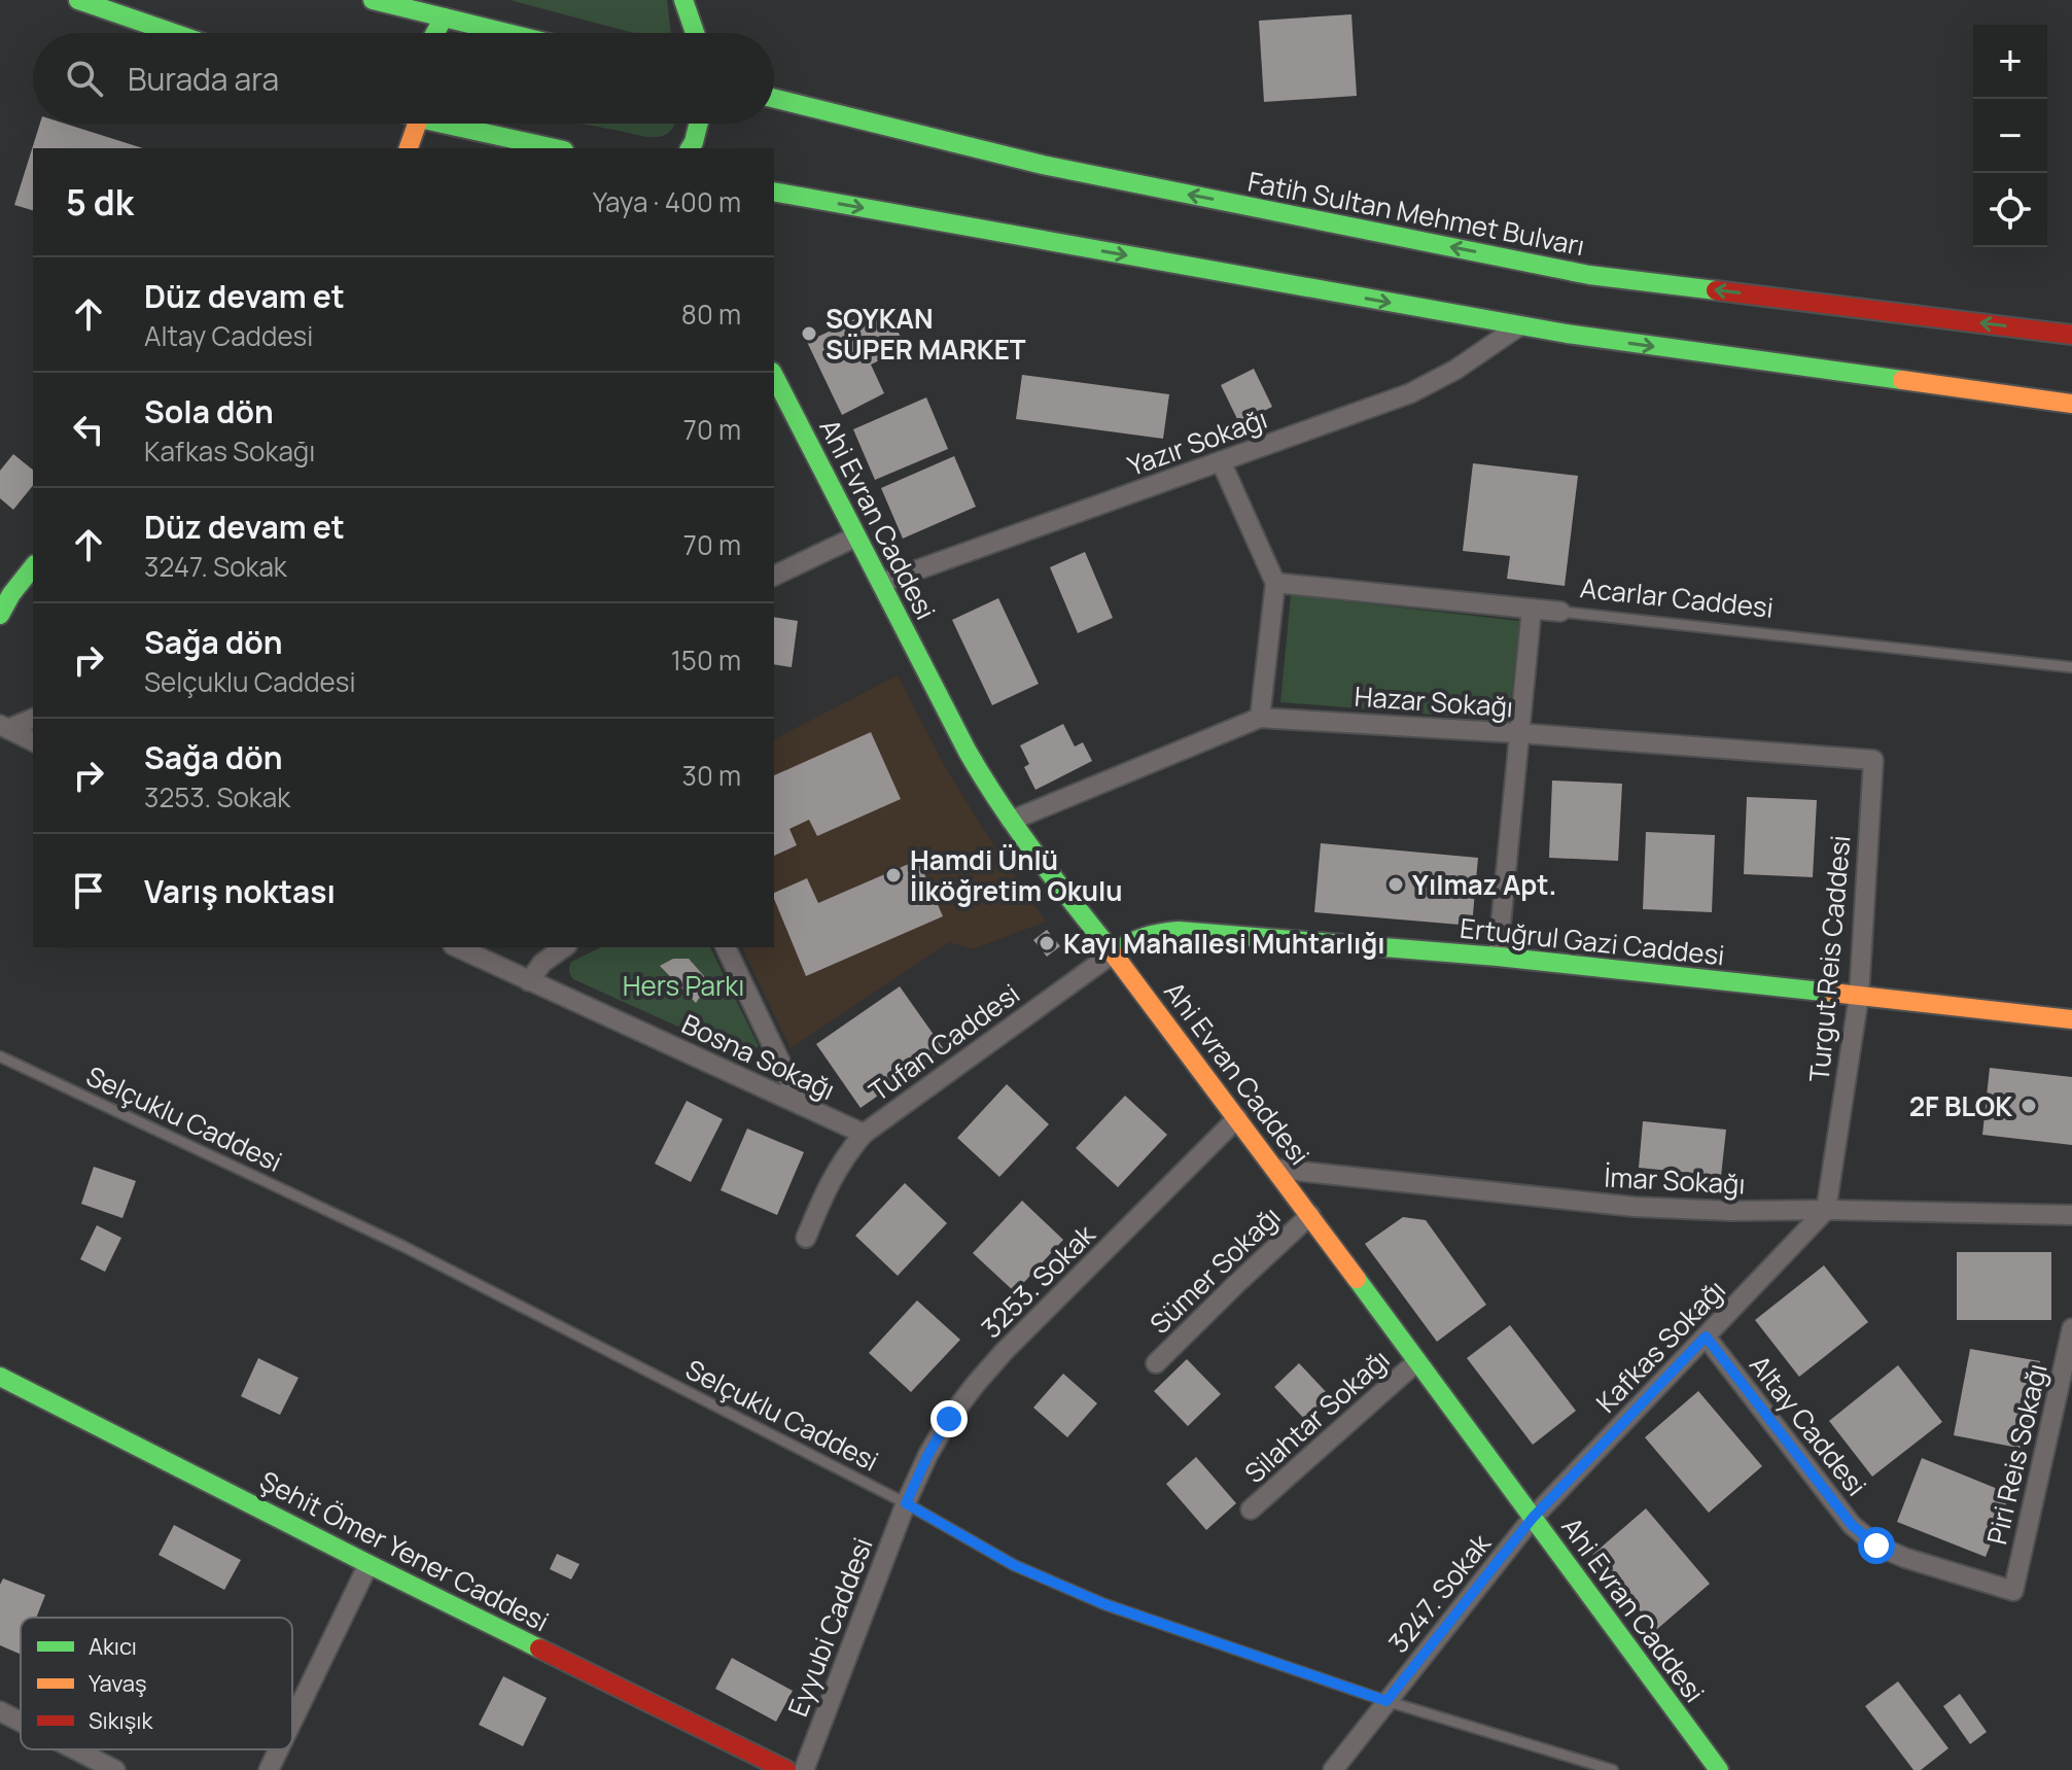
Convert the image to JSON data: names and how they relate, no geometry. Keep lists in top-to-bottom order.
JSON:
{
  "streets": {
    "main road": [
      "Fatih Sultan Mehmet Bulvarı",
      "Ahi Evran Caddesi",
      "Ertuğrul Gazi Caddesi",
      "Şehit Ömer Yener Caddesi"
    ],
    "street": [
      "Yazır Sokağı",
      "Acarlar Caddesi",
      "Hazar Sokağı",
      "Turgut Reis Caddesi",
      "Tufan Caddesi",
      "Bosna Sokağı",
      "İmar Sokağı",
      "Sümer Sokağı",
      "3253. Sokak",
      "Kafkas Sokağı",
      "Silahtar Sokağı",
      "Altay Caddesi",
      "Piri Reis Sokağı",
      "3247. Sokak",
      "Eyyubi Caddesi"
    ],
    "lane": ["Selçuklu Caddesi"]
  },
  "crossings": [
    ["Yazır Sokağı", "Ahi Evran Caddesi"],
    ["Ahi Evran Caddesi", "Hazar Sokağı"],
    ["Ahi Evran Caddesi", "Ertuğrul Gazi Caddesi"],
    ["Ahi Evran Caddesi", "Tufan Caddesi"],
    ["Ahi Evran Caddesi", "İmar Sokağı"],
    ["Ahi Evran Caddesi", "Sümer Sokağı"],
    ["Ahi Evran Caddesi", "3253. Sokak"],
    ["Ahi Evran Caddesi", "Kafkas Sokağı"],
    ["Ahi Evran Caddesi", "Silahtar Sokağı"],
    ["Ahi Evran Caddesi", "3247. Sokak"],
    ["Hazar Sokağı", "Turgut Reis Caddesi"],
    ["Ertuğrul Gazi Caddesi", "Turgut Reis Caddesi"],
    ["Ertuğrul Gazi Caddesi", "Tufan Caddesi"],
    ["Turgut Reis Caddesi", "İmar Sokağı"],
    ["Turgut Reis Caddesi", "Kafkas Sokağı"],
    ["Tufan Caddesi", "Bosna Sokağı"],
    ["Selçuklu Caddesi", "3253. Sokak"],
    ["Selçuklu Caddesi", "3247. Sokak"],
    ["Selçuklu Caddesi", "Eyyubi Caddesi"],
    ["İmar Sokağı", "Kafkas Sokağı"],
    ["3253. Sokak", "Eyyubi Caddesi"],
    ["Kafkas Sokağı", "Altay Caddesi"],
    ["Kafkas Sokağı", "3247. Sokak"],
    ["Altay Caddesi", "Piri Reis Sokağı"]
  ],
  "parks": ["Hers Parkı"],
  "places": [
    "SOYKAN SÜPER MARKET",
    "Hamdi Ünlü İlköğretim Okulu",
    "Yılmaz Apt.",
    "Kayı Mahallesi Muhtarlığı",
    "2F BLOK"
  ],
  "legend": ["Akıcı", "Yavaş", "Sıkışık"],
  "page": {
    "map_buttons": ["+", "−"],
    "search": "Burada ara",
    "heading": ["5 dk", "Yaya · 400 m"],
    "list": [
      ["Düz devam et", "Altay Caddesi", "80 m"],
      ["Sola dön", "Kafkas Sokağı", "70 m"],
      ["Düz devam et", "3247. Sokak", "70 m"],
      ["Sağa dön", "Selçuklu Caddesi", "150 m"],
      ["Sağa dön", "3253. Sokak", "30 m"],
      "Varış noktası"
    ]
  }
}
